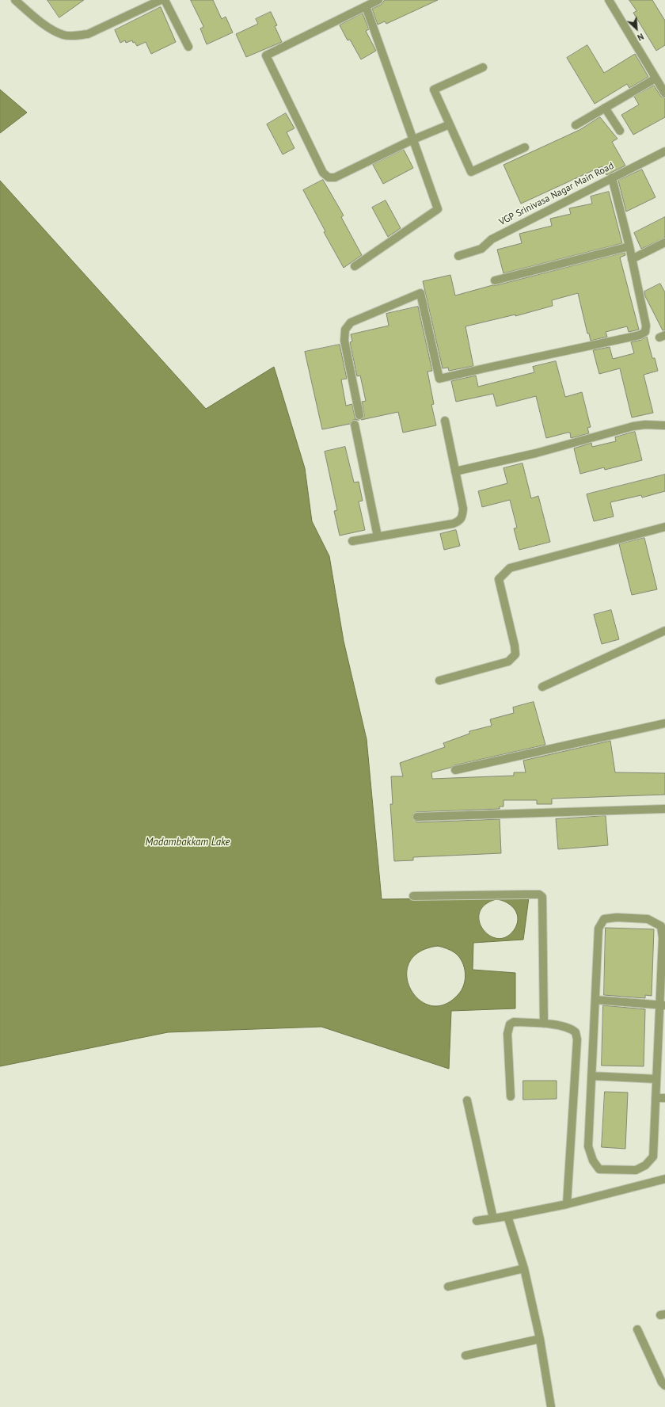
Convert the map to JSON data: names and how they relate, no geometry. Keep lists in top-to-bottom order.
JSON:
{
  "streets": {
    "street": ["VGP Srinivasa Nagar Main Road"]
  },
  "water": ["Madambakkam Lake"],
  "north": "bottom right"
}
